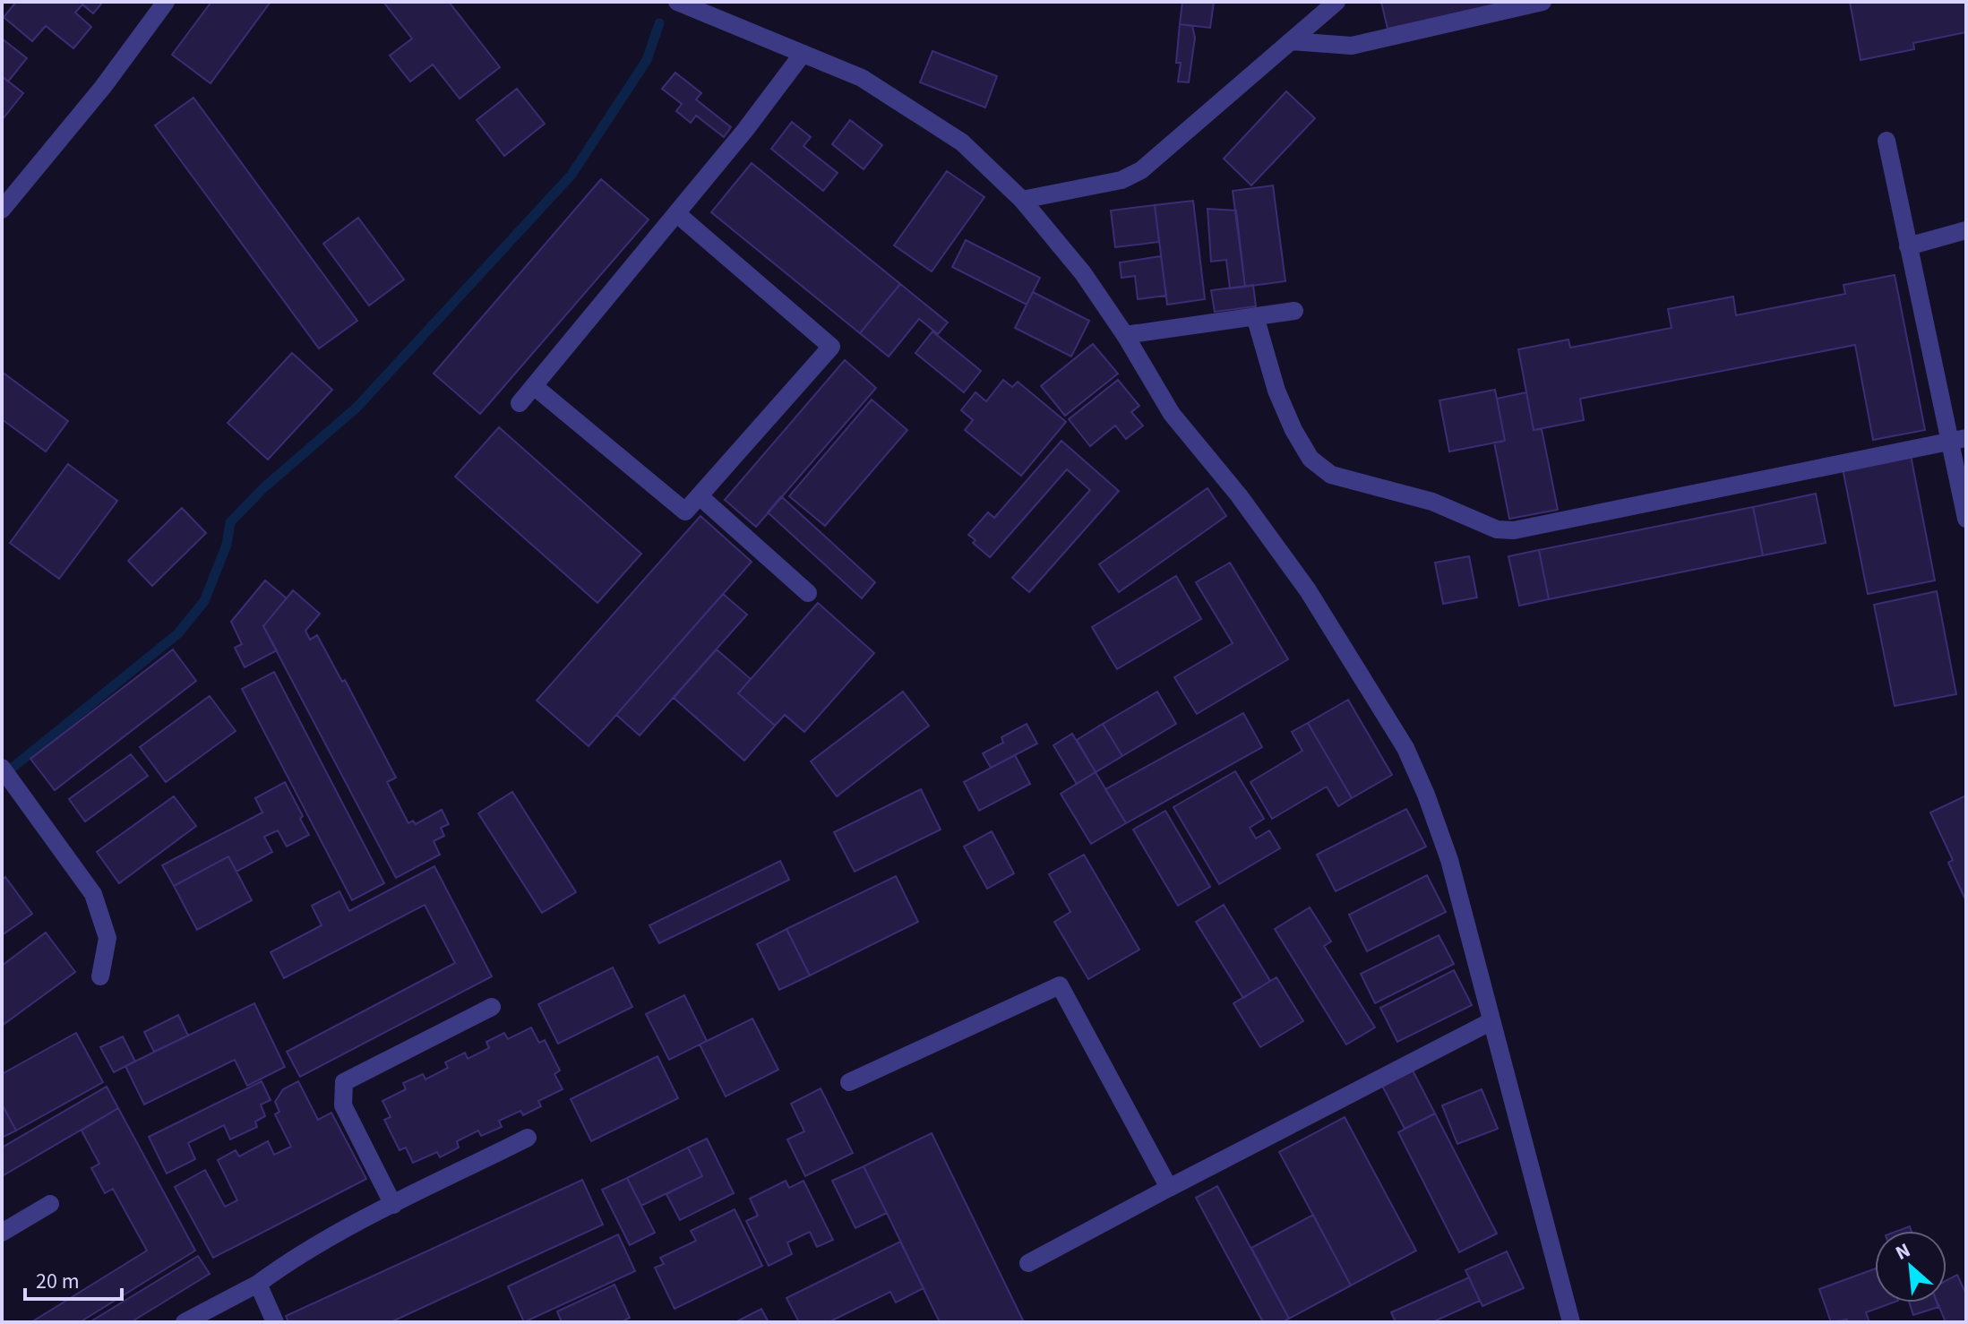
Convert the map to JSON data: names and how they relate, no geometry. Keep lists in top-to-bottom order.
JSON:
{
  "scale_bar": "20 m",
  "north": "top left"
}
